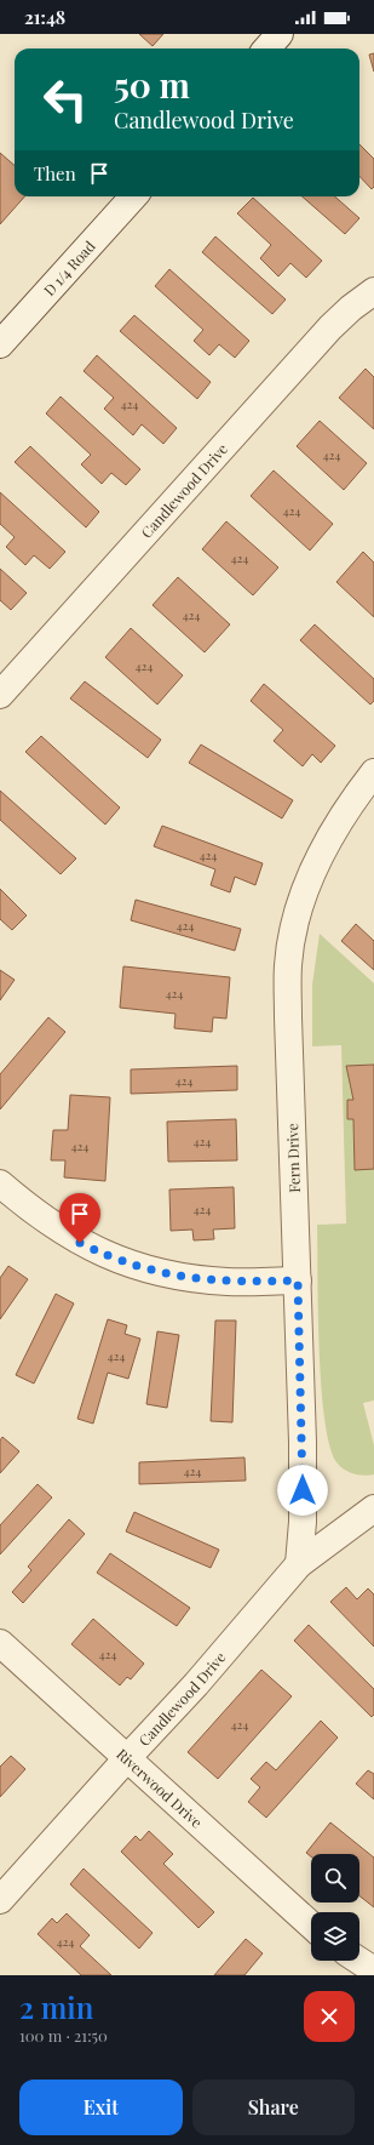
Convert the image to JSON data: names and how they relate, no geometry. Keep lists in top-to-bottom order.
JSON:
{
  "streets": {
    "street": [
      "D 1/4 Road",
      "Candlewood Drive",
      "Fern Drive",
      "Riverwood Drive"
    ]
  },
  "crossings": [
    ["Candlewood Drive", "Fern Drive"],
    ["Candlewood Drive", "Riverwood Drive"]
  ],
  "house_numbers": [
    "424",
    "424",
    "424",
    "424",
    "424",
    "424",
    "424",
    "424",
    "424",
    "424",
    "424",
    "424",
    "424",
    "424",
    "424",
    "424",
    "424",
    "424"
  ],
  "page": {
    "status": "21:48",
    "turn": ["50 m", "Candlewood Drive"],
    "then": "Then",
    "heading": ["2 min", "100 m · 21:50"],
    "buttons": ["Exit", "Share"]
  }
}
